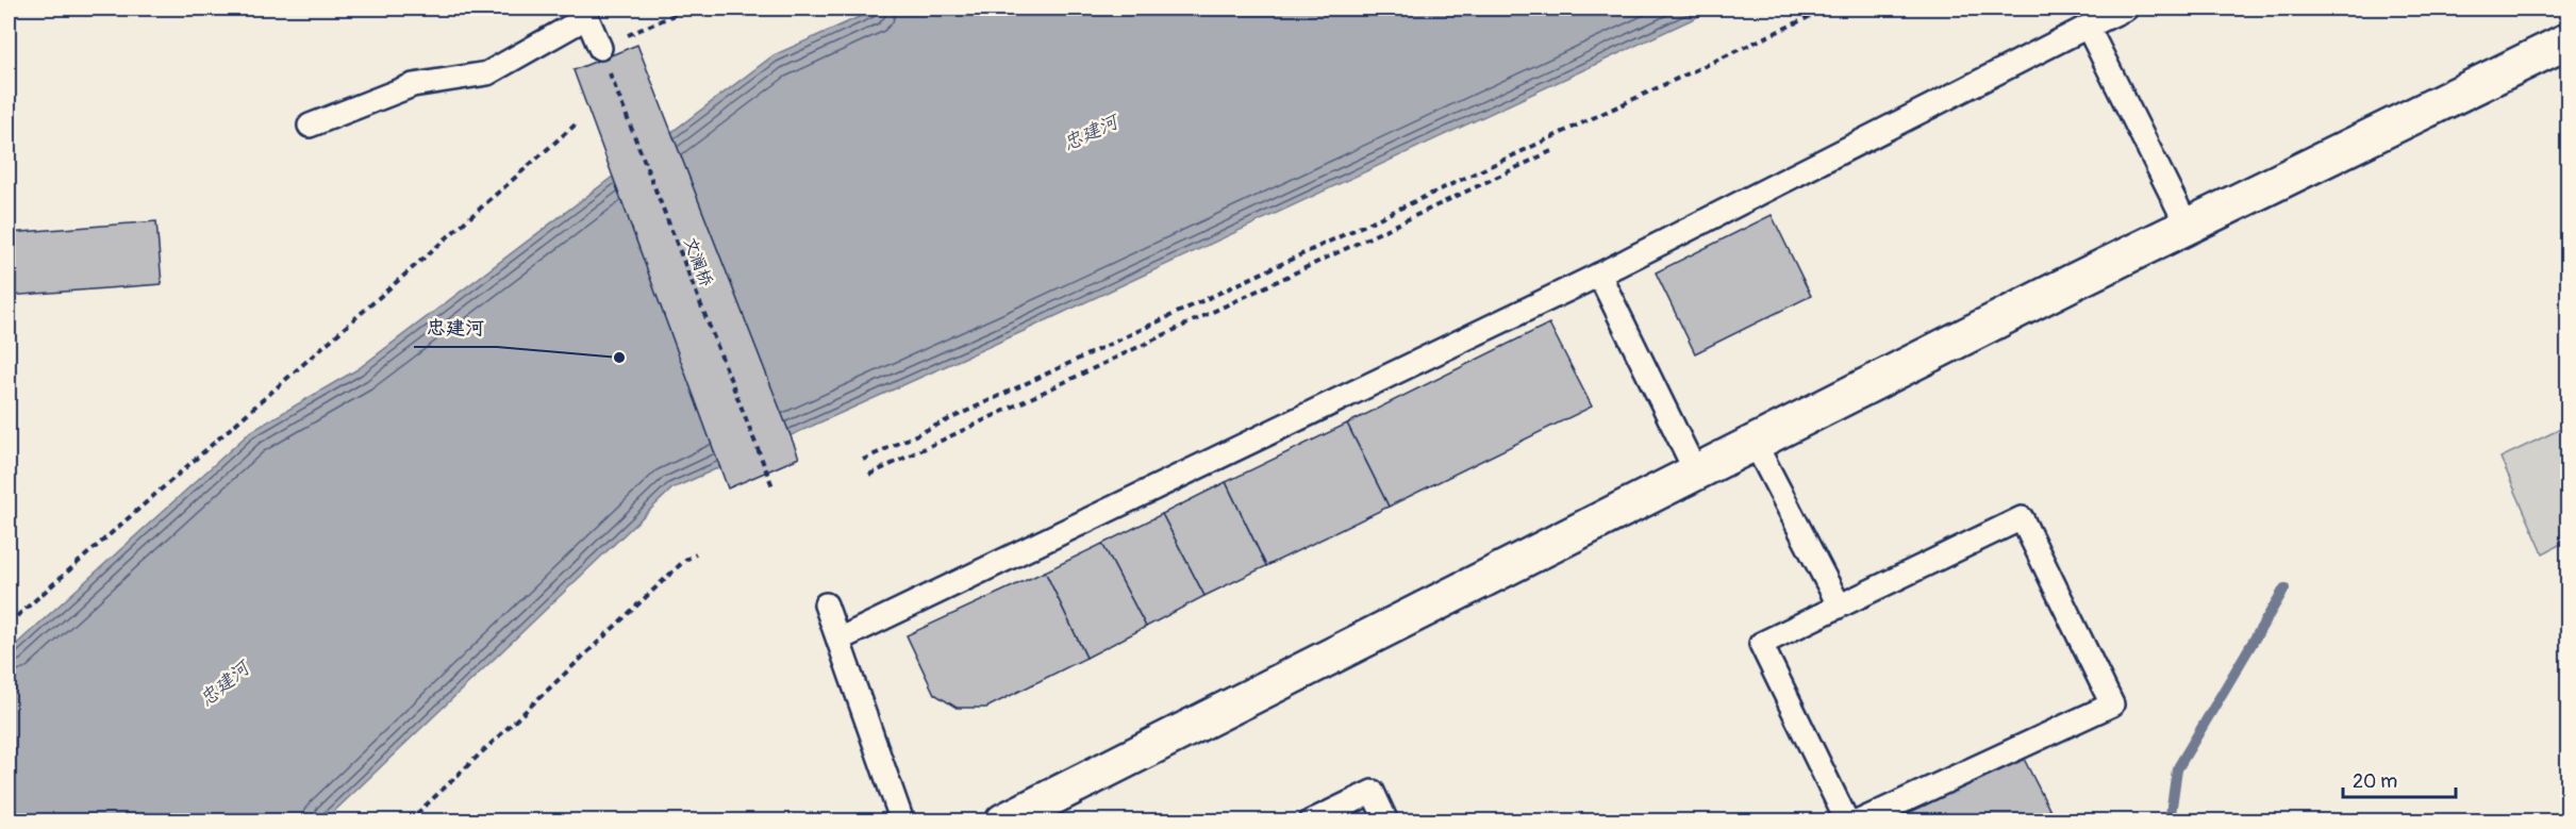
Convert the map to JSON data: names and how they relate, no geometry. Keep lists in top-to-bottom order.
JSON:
{
  "streets": {
    "path": ["文澜桥"]
  },
  "water": ["忠建河"],
  "places": ["忠建河"],
  "scale_bar": "20 m"
}
